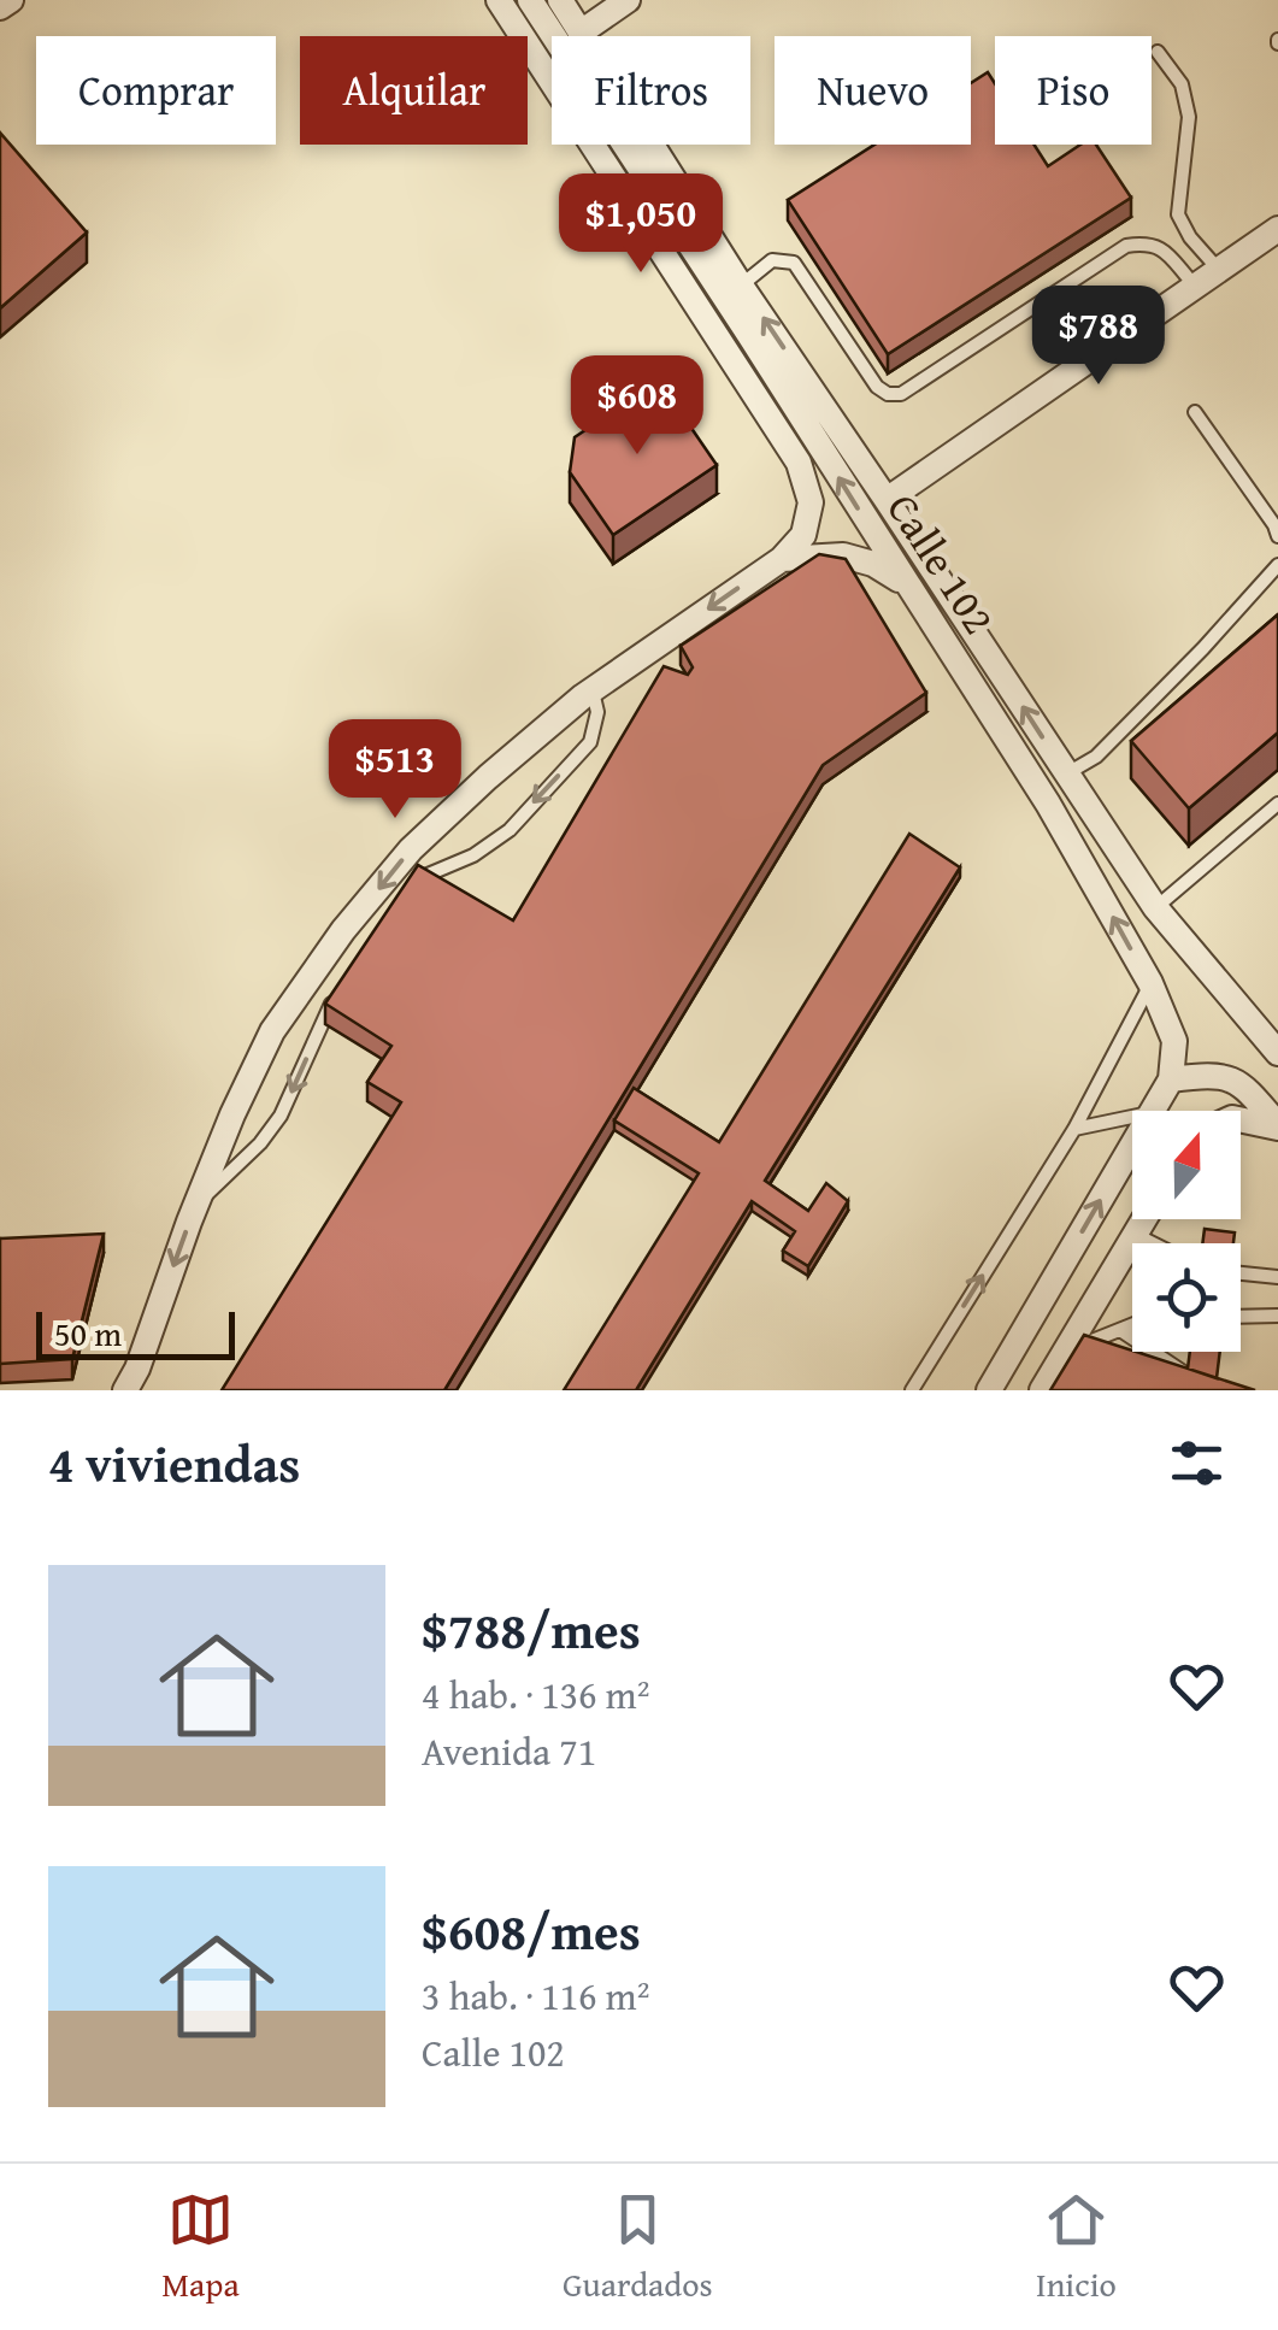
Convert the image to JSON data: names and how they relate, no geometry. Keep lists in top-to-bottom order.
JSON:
{
  "streets": {
    "street": ["Calle 102"]
  },
  "scale_bar": "50 m",
  "north": "top",
  "page": {
    "chip": [
      "Comprar",
      "Alquilar",
      "Filtros",
      "Nuevo",
      "Piso"
    ],
    "price": [
      "$1,050",
      "$788",
      "$608",
      "$513"
    ],
    "scale": "50 m",
    "heading": "4 viviendas",
    "list": [
      {
        "name": "$788/mes",
        "note": "4 hab. · 136 m² · Avenida 71"
      },
      {
        "name": "$608/mes",
        "note": "3 hab. · 116 m² · Calle 102"
      }
    ],
    "tabs": ["Mapa", "Guardados", "Inicio"]
  }
}
